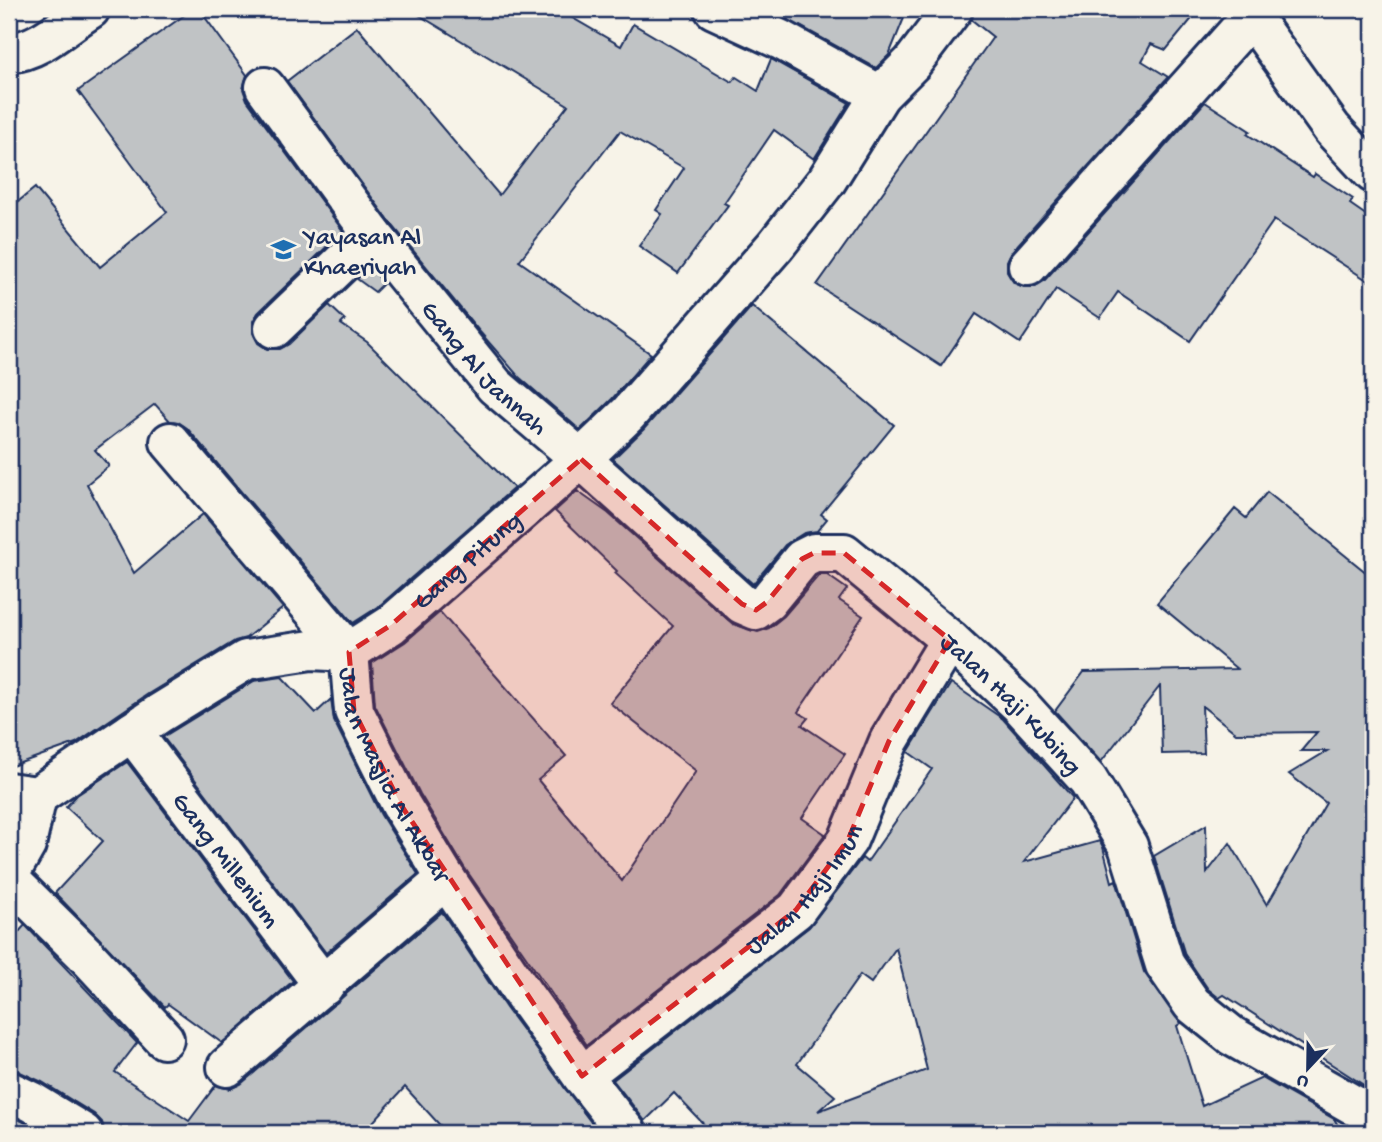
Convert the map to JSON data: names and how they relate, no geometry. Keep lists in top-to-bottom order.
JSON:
{
  "streets": {
    "street": [
      "Gang Al Jannah",
      "Gang Pitung",
      "Jalan Haji Kubing",
      "Jalan Masjid Al Akbar",
      "Gang Millenium",
      "Jalan Haji Imun"
    ]
  },
  "crossings": [
    ["Gang Al Jannah", "Gang Pitung"],
    ["Gang Al Jannah", "Jalan Haji Kubing"],
    ["Gang Pitung", "Jalan Haji Kubing"],
    ["Gang Pitung", "Jalan Masjid Al Akbar"],
    ["Jalan Haji Kubing", "Jalan Haji Imun"],
    ["Jalan Masjid Al Akbar", "Gang Millenium"],
    ["Jalan Masjid Al Akbar", "Jalan Haji Imun"]
  ],
  "places": {
    "school or university": ["Yayasan Al Khaeriyah"]
  },
  "north": "bottom"
}
